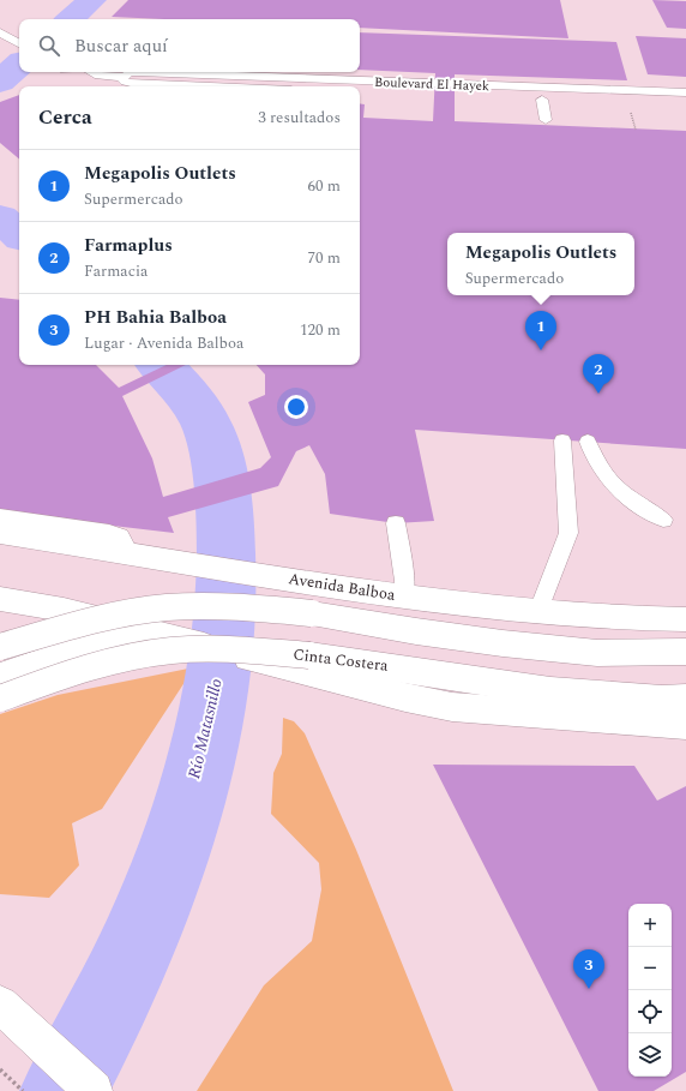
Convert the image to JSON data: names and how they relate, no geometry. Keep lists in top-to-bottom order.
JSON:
{
  "streets": {
    "main road": ["Avenida Balboa", "Cinta Costera"],
    "lane": ["Boulevard El Hayek"]
  },
  "water": ["Río Matasnillo"],
  "page": {
    "search": "Buscar aquí",
    "heading": ["Cerca", "3 resultados"],
    "list": [
      {
        "mark": "1",
        "name": "Megapolis Outlets",
        "note": "Supermercado",
        "value": "60 m"
      },
      {
        "mark": "2",
        "name": "Farmaplus",
        "note": "Farmacia",
        "value": "70 m"
      },
      {
        "mark": "3",
        "name": "PH Bahia Balboa",
        "note": "Lugar · Avenida Balboa",
        "value": "120 m"
      }
    ],
    "popup": ["Megapolis Outlets", "Supermercado"],
    "pins": ["1", "2", "3"],
    "map_buttons": ["+", "−"]
  }
}
